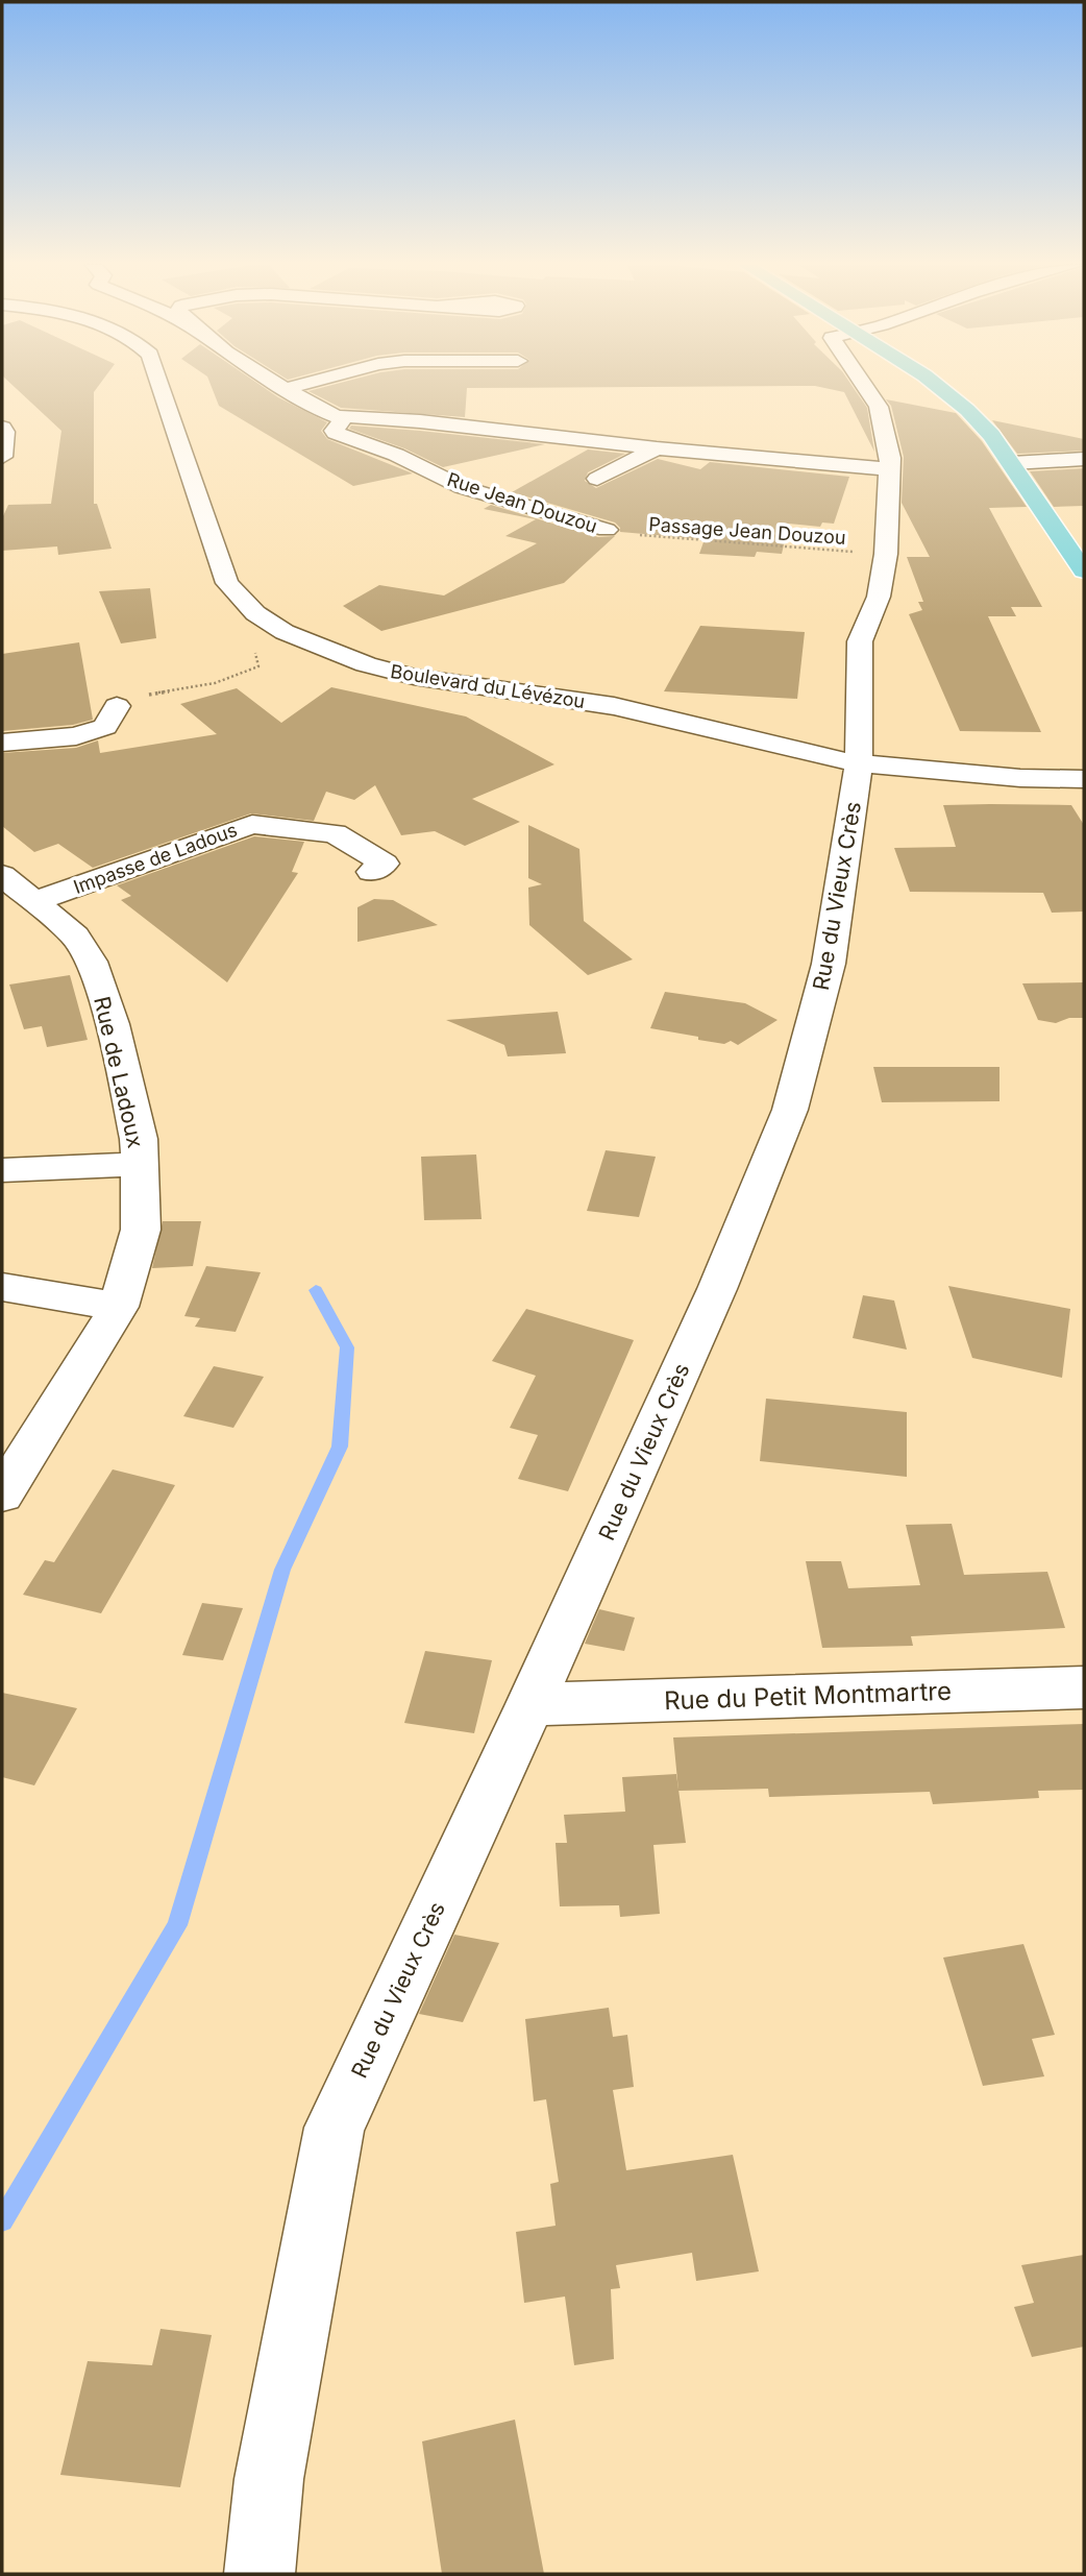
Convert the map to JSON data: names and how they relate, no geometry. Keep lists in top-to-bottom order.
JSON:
{
  "streets": {
    "street": [
      "Rue Jean Douzou",
      "Boulevard du Lévézou",
      "Impasse de Ladous",
      "Rue du Vieux Crès",
      "Rue de Ladoux",
      "Rue du Petit Montmartre"
    ],
    "path": ["Passage Jean Douzou"]
  },
  "crossings": [
    ["Rue Jean Douzou", "Passage Jean Douzou"],
    ["Passage Jean Douzou", "Rue du Vieux Crès"],
    ["Boulevard du Lévézou", "Rue du Vieux Crès"],
    ["Impasse de Ladous", "Rue de Ladoux"],
    ["Rue du Vieux Crès", "Rue du Petit Montmartre"]
  ]
}
